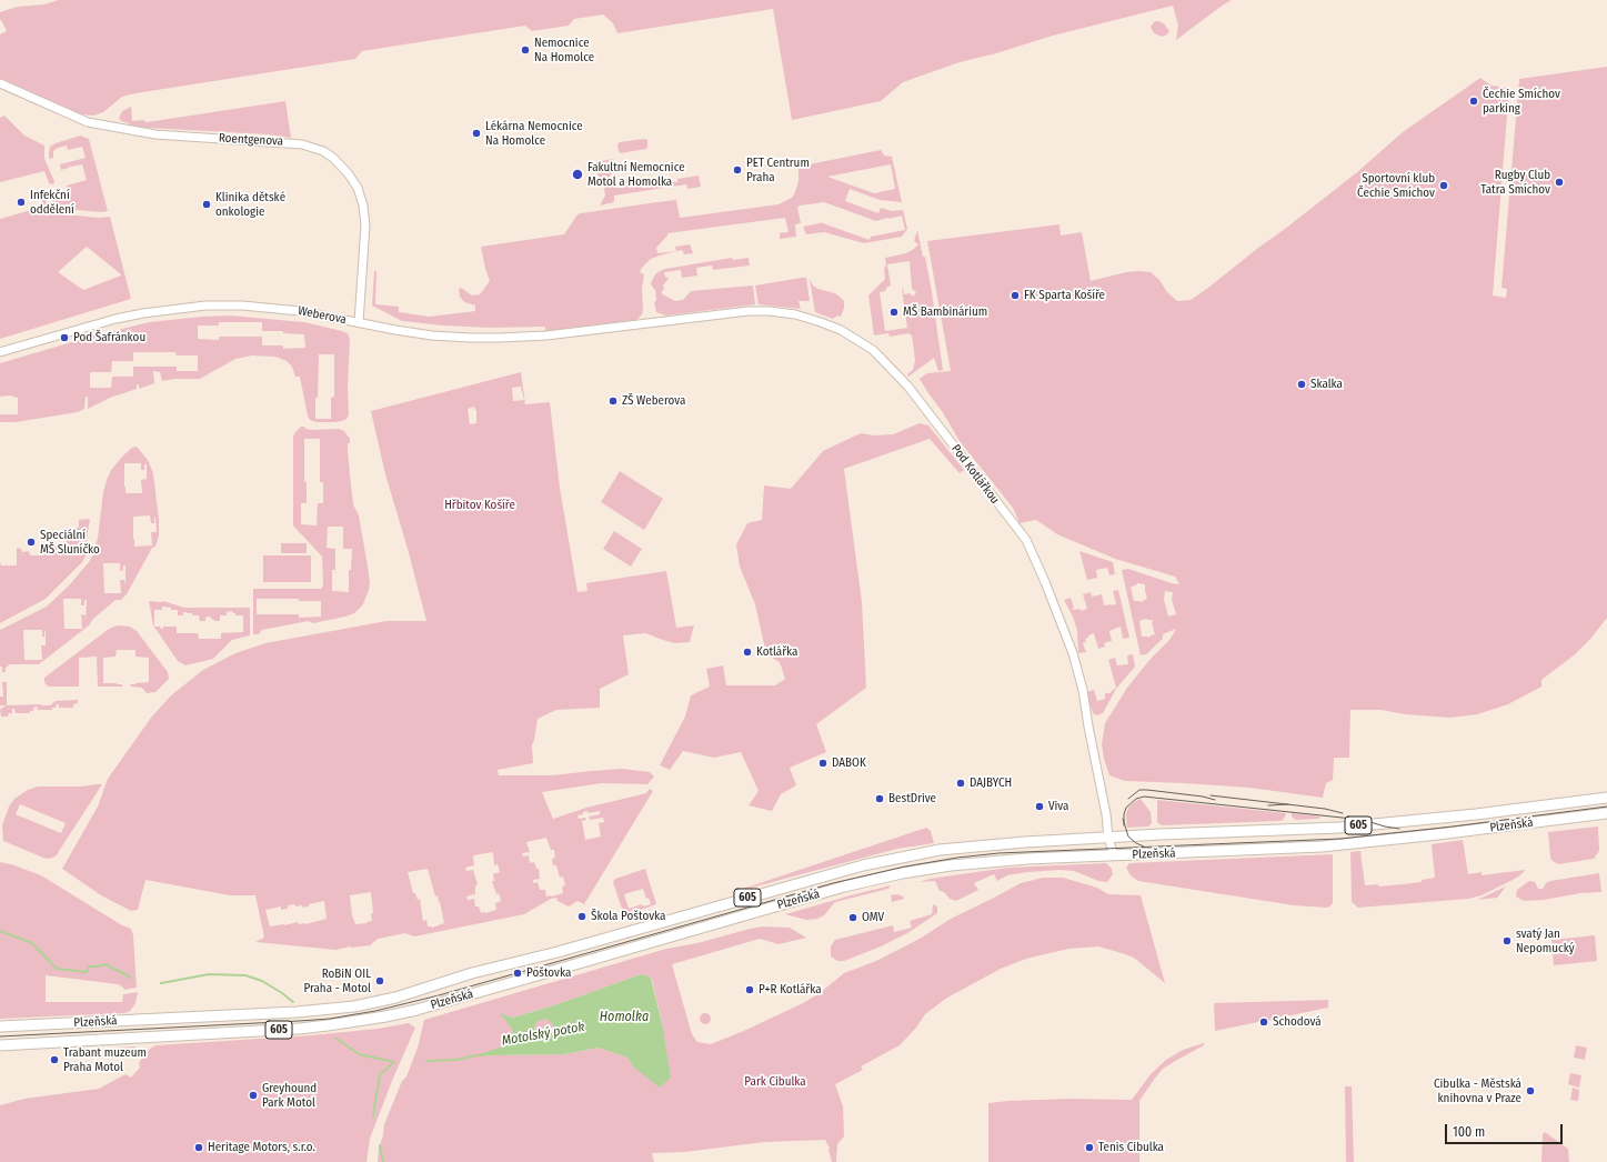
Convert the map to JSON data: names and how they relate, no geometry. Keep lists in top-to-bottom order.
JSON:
{
  "streets": {
    "main road": ["605", "Plzeňská"],
    "street": ["Roentgenova", "Weberova", "Pod Kotlářkou"]
  },
  "crossings": [
    ["Roentgenova", "Weberova"],
    ["Weberova", "Pod Kotlářkou"],
    ["Pod Kotlářkou", "Plzeňská"]
  ],
  "water": ["Homolka", "Motolský potok"],
  "parks": ["Hřbitov Košíře", "Park Cibulka"],
  "places": [
    "Nemocnice Na Homolce",
    "Čechie Smíchov parking",
    "Lékárna Nemocnice Na Homolce",
    "PET Centrum Praha",
    "Fakultní Nemocnice Motol a Homolka",
    "Rugby Club Tatra Smíchov",
    "Sportovní klub Čechie Smíchov",
    "Infekční oddělení",
    "Klinika dětské onkologie",
    "FK Sparta Košíře",
    "MŠ Bambinárium",
    "Pod Šafránkou",
    "Skalka",
    "ZŠ Weberova",
    "Speciální MŠ Sluníčko",
    "Kotlářka",
    "DABOK",
    "DAJBYCH",
    "BestDrive",
    "Viva",
    "Škola Poštovka",
    "OMV",
    "svatý Jan Nepomucký",
    "Poštovka",
    "RoBiN OIL Praha - Motol",
    "P+R Kotlářka",
    "Schodová",
    "Trabant muzeum Praha Motol",
    "Cibulka - Městská knihovna v Praze",
    "Greyhound Park Motol",
    "Heritage Motors, s.r.o.",
    "Tenis Cibulka"
  ],
  "scale_bar": "100 m"
}
